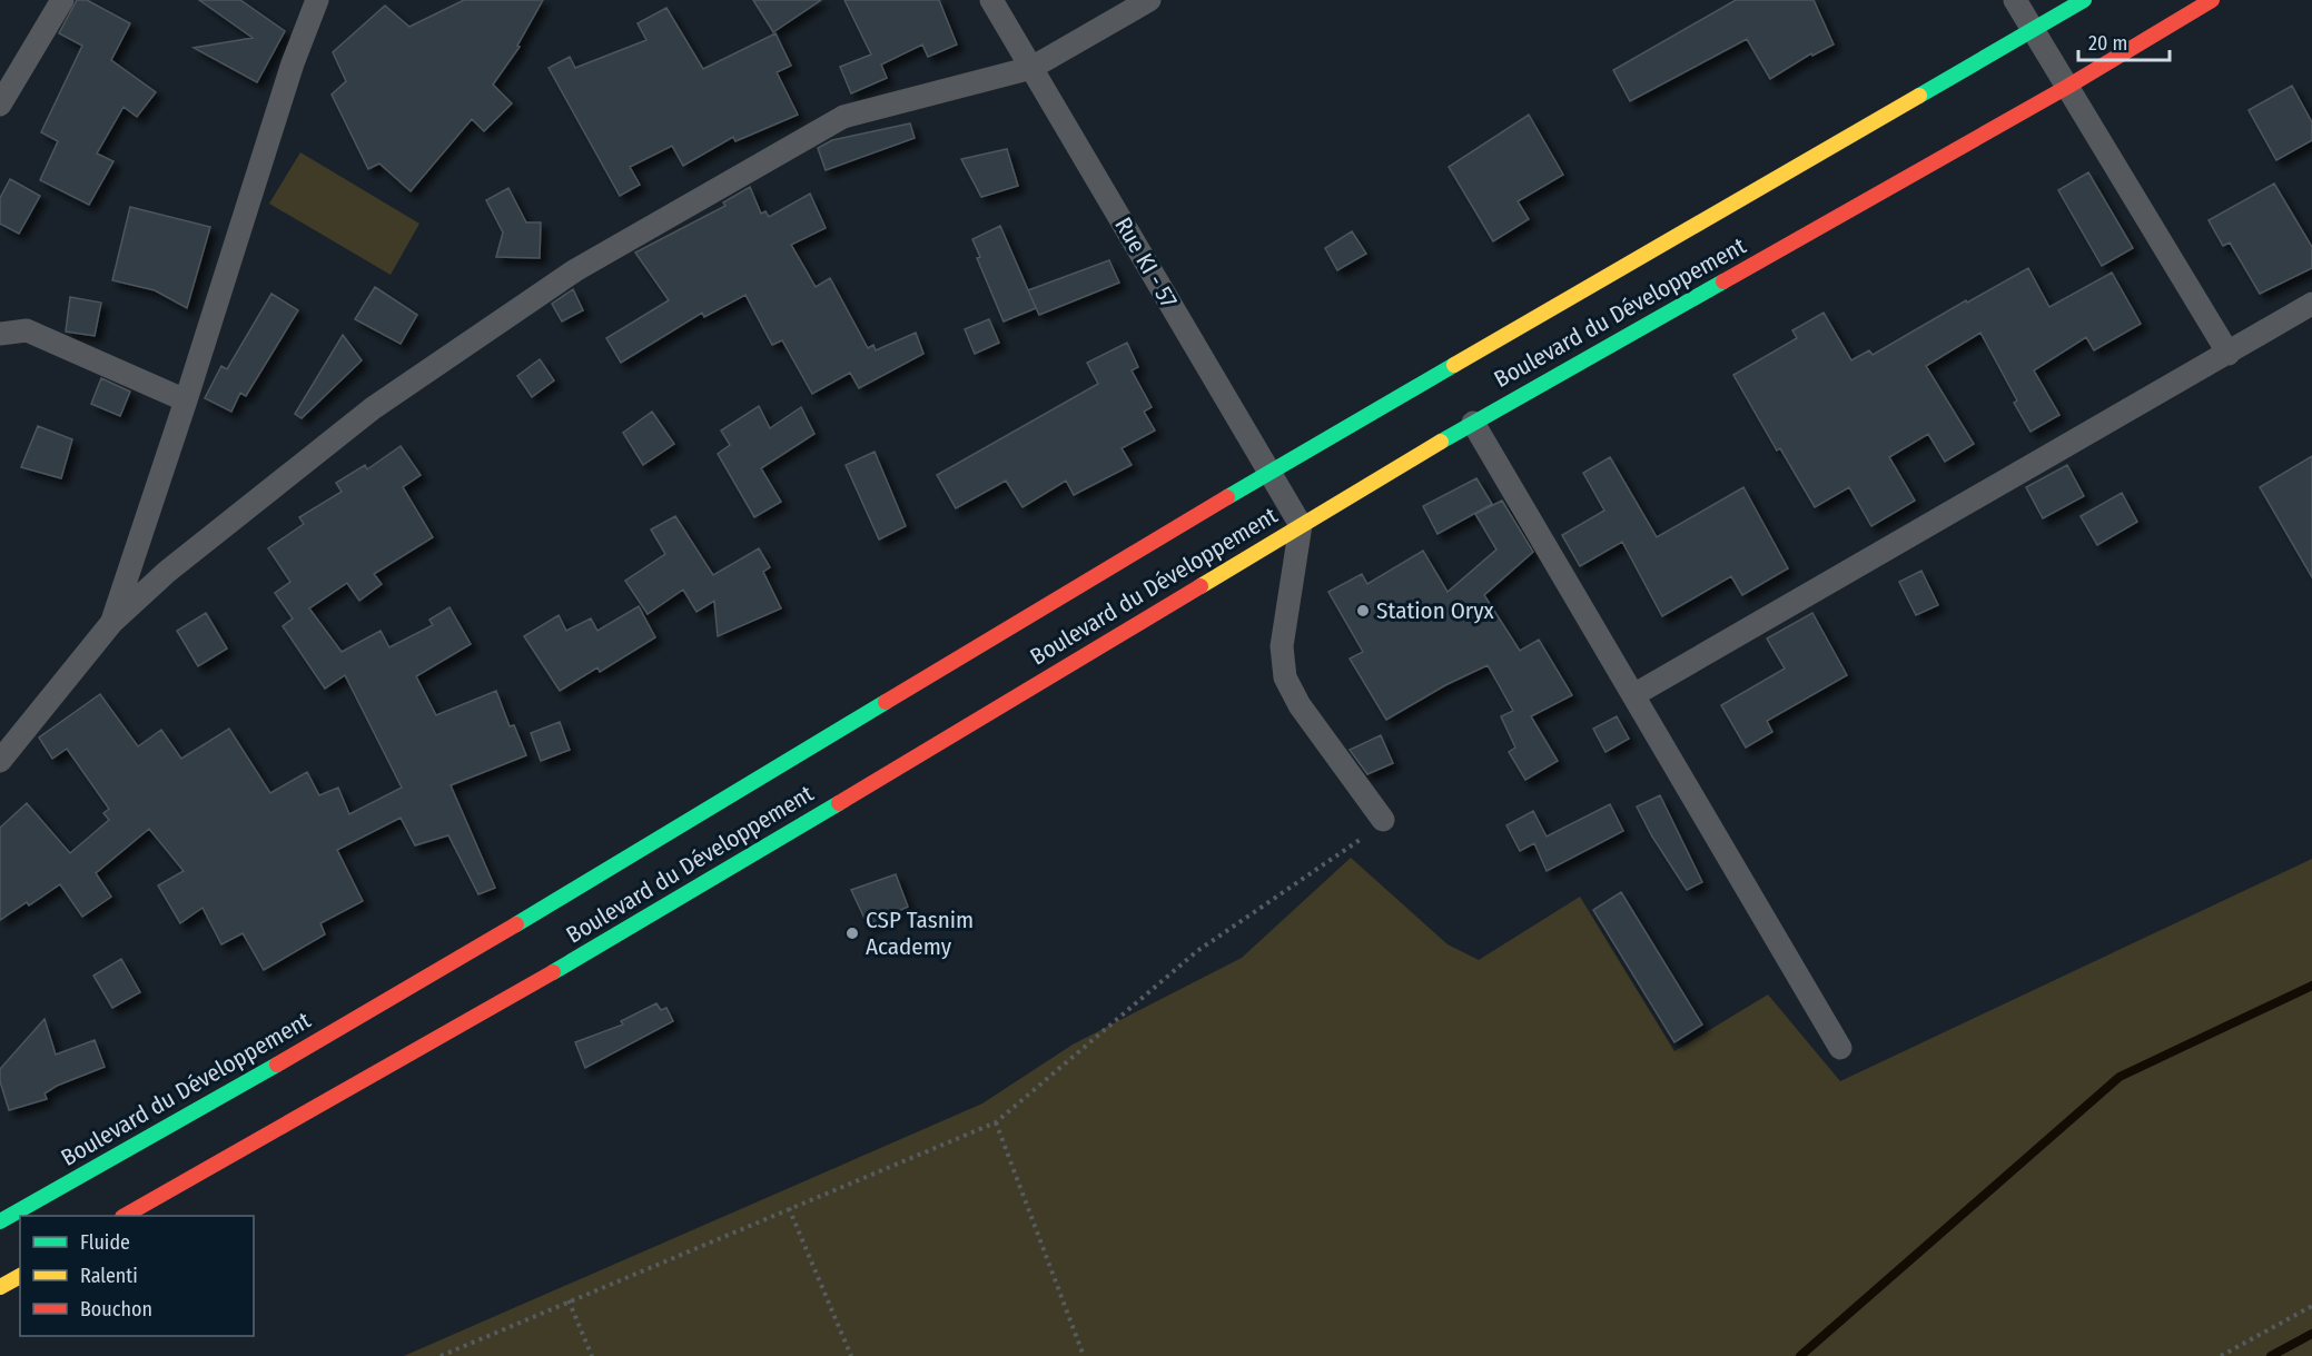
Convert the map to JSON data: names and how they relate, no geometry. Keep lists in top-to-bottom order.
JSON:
{
  "streets": {
    "highway": ["Boulevard du Développement"],
    "street": ["Rue KI - 57"]
  },
  "crossings": [
    ["Rue KI - 57", "Boulevard du Développement"]
  ],
  "places": ["Station Oryx", "CSP Tasnim Academy"],
  "legend": ["Fluide", "Ralenti", "Bouchon"],
  "scale_bar": "20 m"
}
